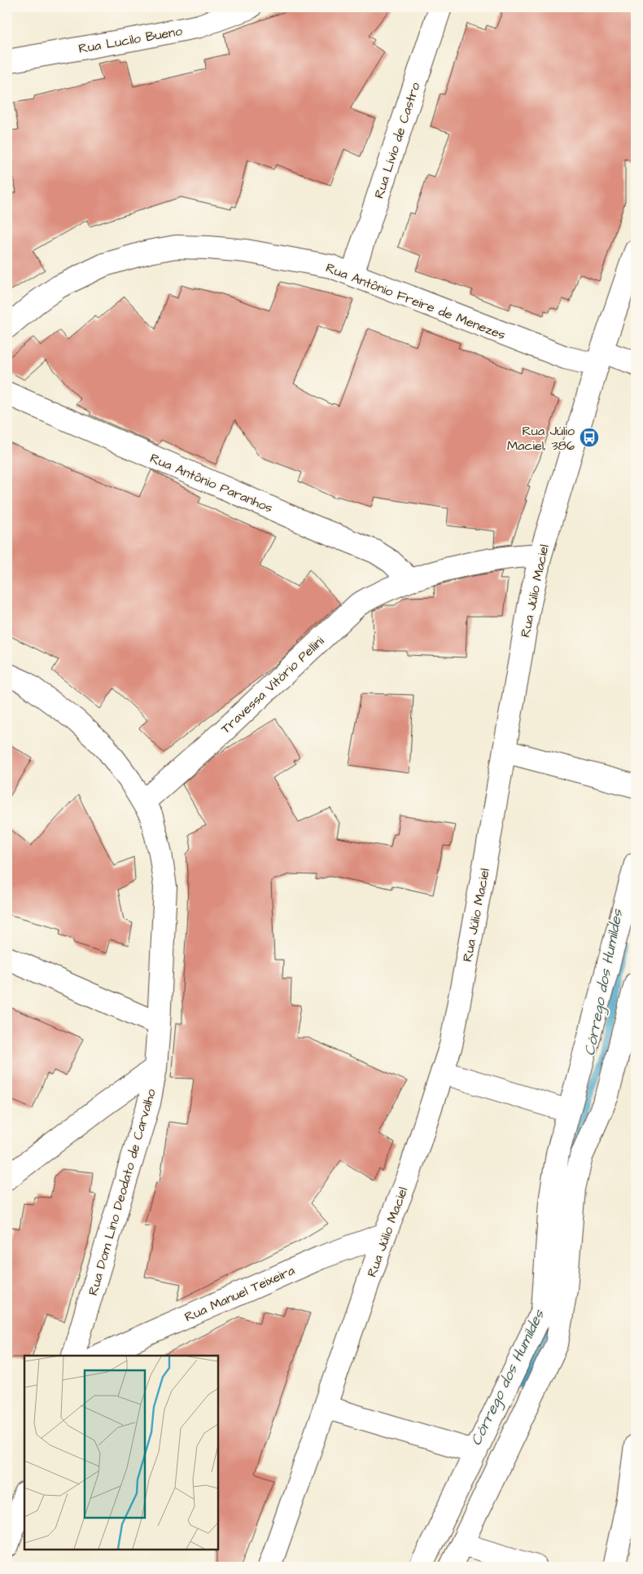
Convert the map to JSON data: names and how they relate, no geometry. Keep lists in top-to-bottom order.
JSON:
{
  "streets": {
    "street": [
      "Rua Lucilo Bueno",
      "Rua Lívio de Castro",
      "Rua Antônio Freire de Menezes",
      "Rua Antônio Paranhos",
      "Rua Júlio Maciel",
      "Travessa Vitório Pellini",
      "Rua Dom Lino Deodato de Carvalho",
      "Rua Manuel Teixeira"
    ]
  },
  "crossings": [
    ["Rua Lívio de Castro", "Rua Antônio Freire de Menezes"],
    ["Rua Antônio Freire de Menezes", "Rua Júlio Maciel"],
    ["Rua Antônio Paranhos", "Travessa Vitório Pellini"],
    ["Rua Júlio Maciel", "Travessa Vitório Pellini"],
    ["Rua Júlio Maciel", "Rua Manuel Teixeira"],
    ["Travessa Vitório Pellini", "Rua Dom Lino Deodato de Carvalho"]
  ],
  "water": ["Córrego dos Humildes"],
  "places": {
    "bus stop": ["Rua Júlio Maciel, 386"]
  }
}
